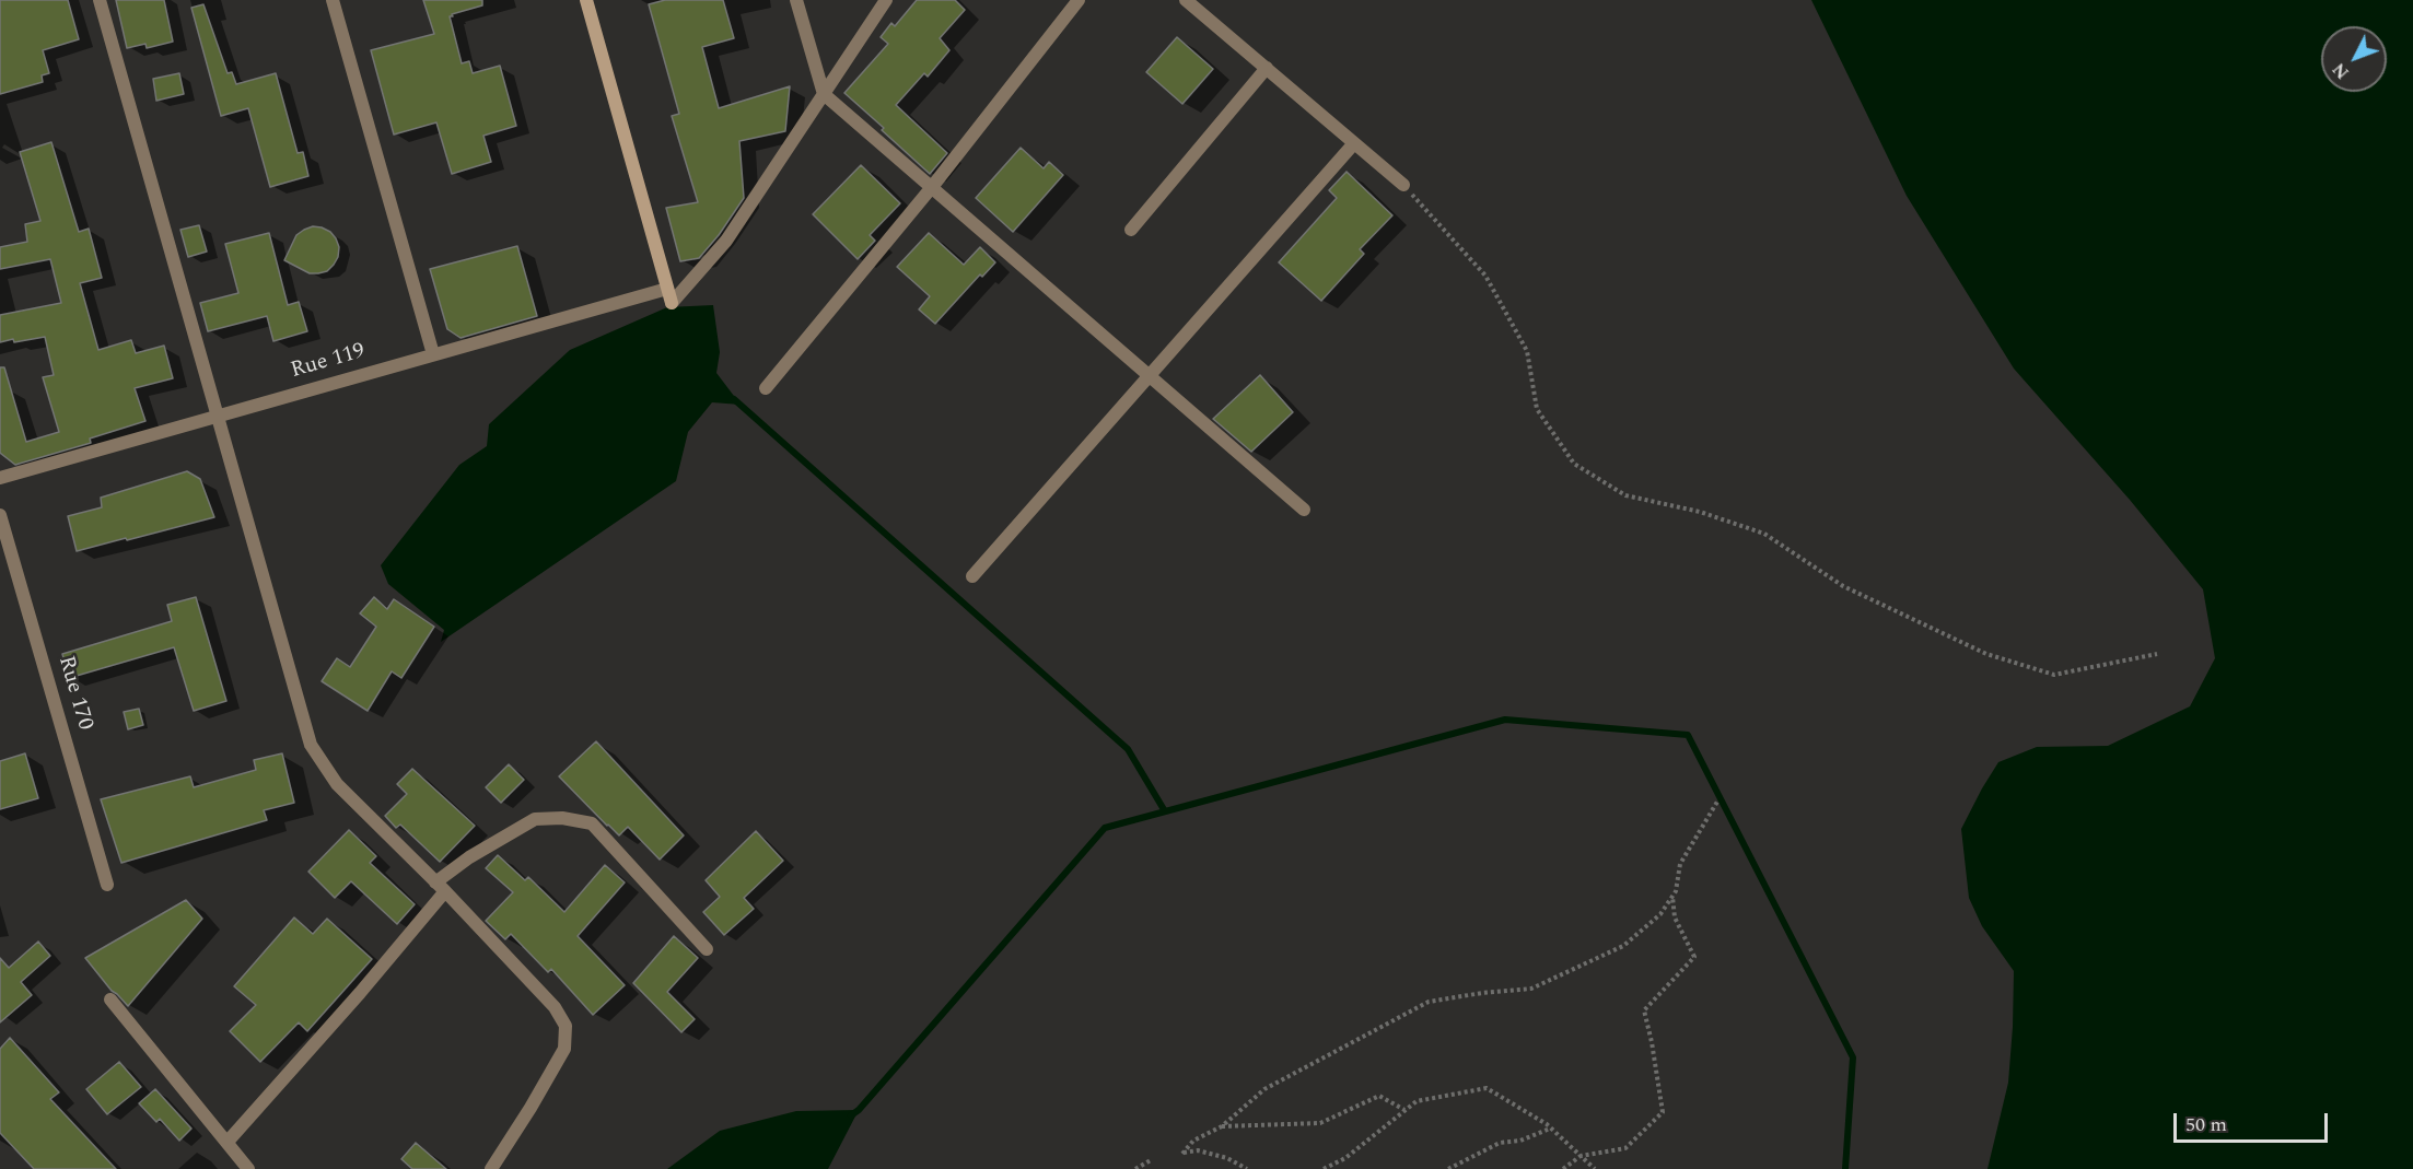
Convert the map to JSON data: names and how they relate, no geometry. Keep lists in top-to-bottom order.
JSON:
{
  "streets": {
    "street": ["Rue 119", "Rue 170"]
  },
  "scale_bar": "50 m",
  "north": "bottom left"
}
